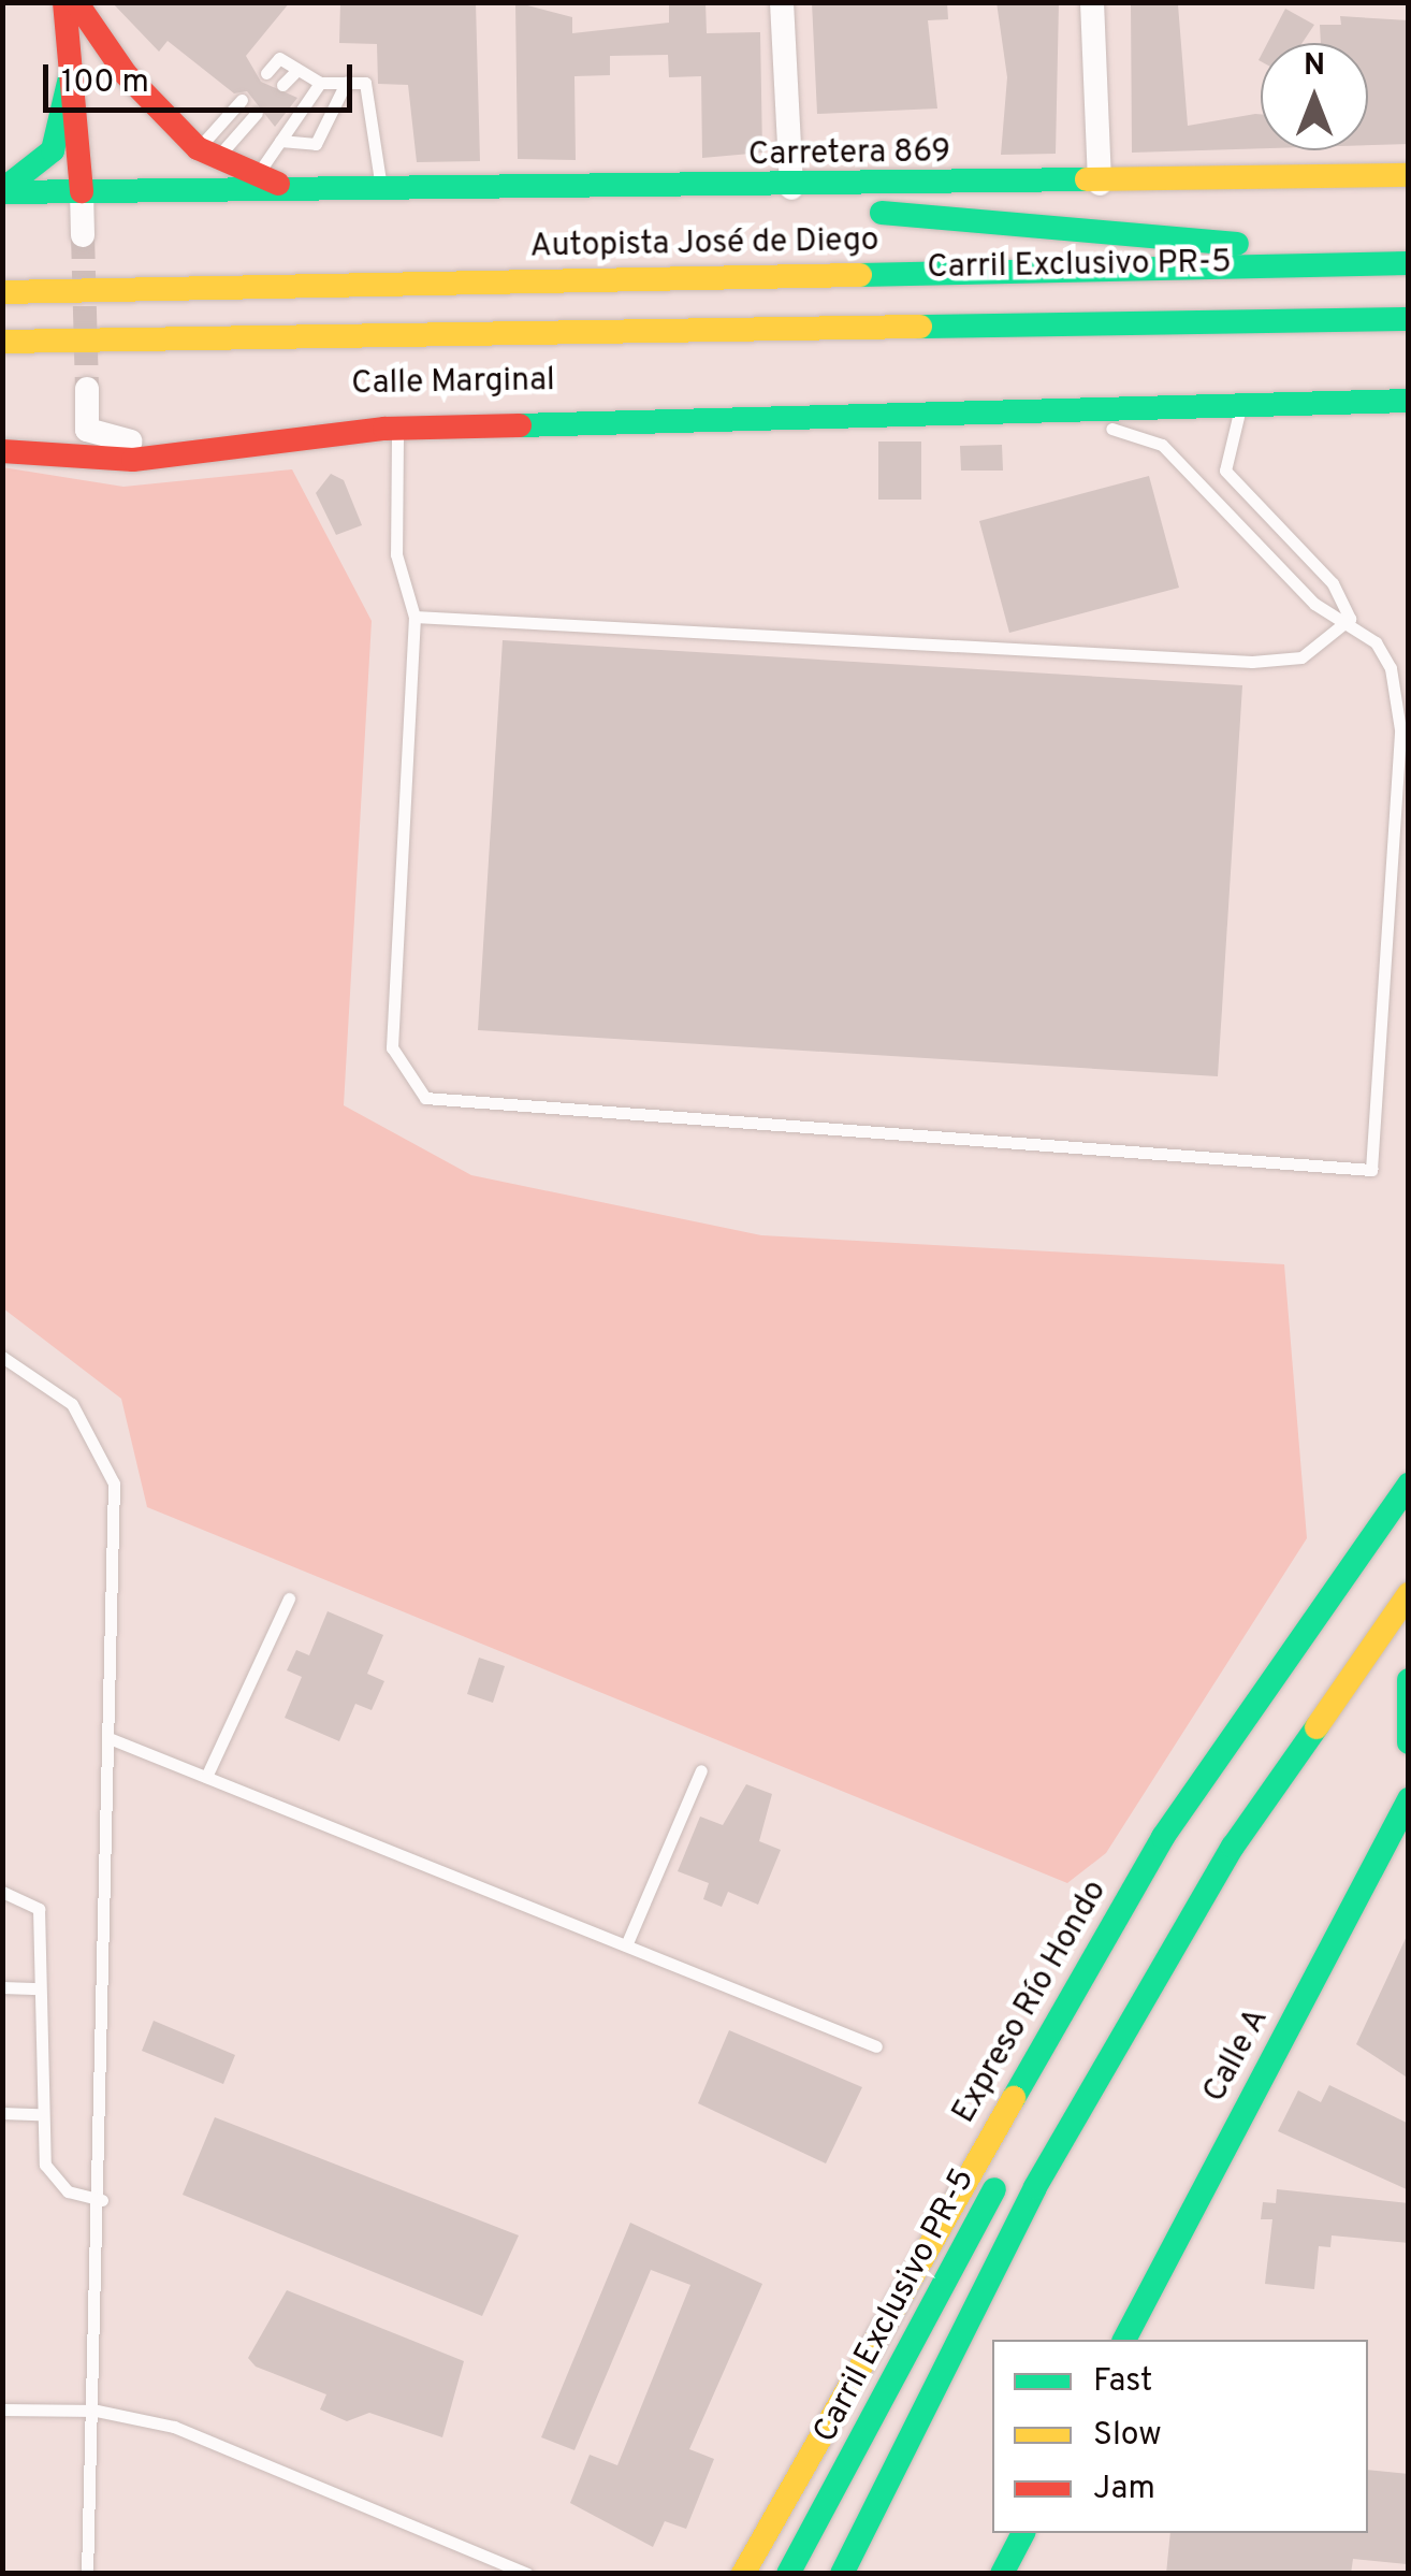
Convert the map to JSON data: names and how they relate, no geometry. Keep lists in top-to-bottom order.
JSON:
{
  "streets": {
    "main road": [
      "Carretera 869",
      "Autopista José de Diego",
      "Carril Exclusivo PR-5",
      "Calle Marginal",
      "Expreso Río Hondo",
      "Calle A"
    ]
  },
  "legend": ["Fast", "Slow", "Jam"],
  "scale_bar": "100 m",
  "north": "top"
}
